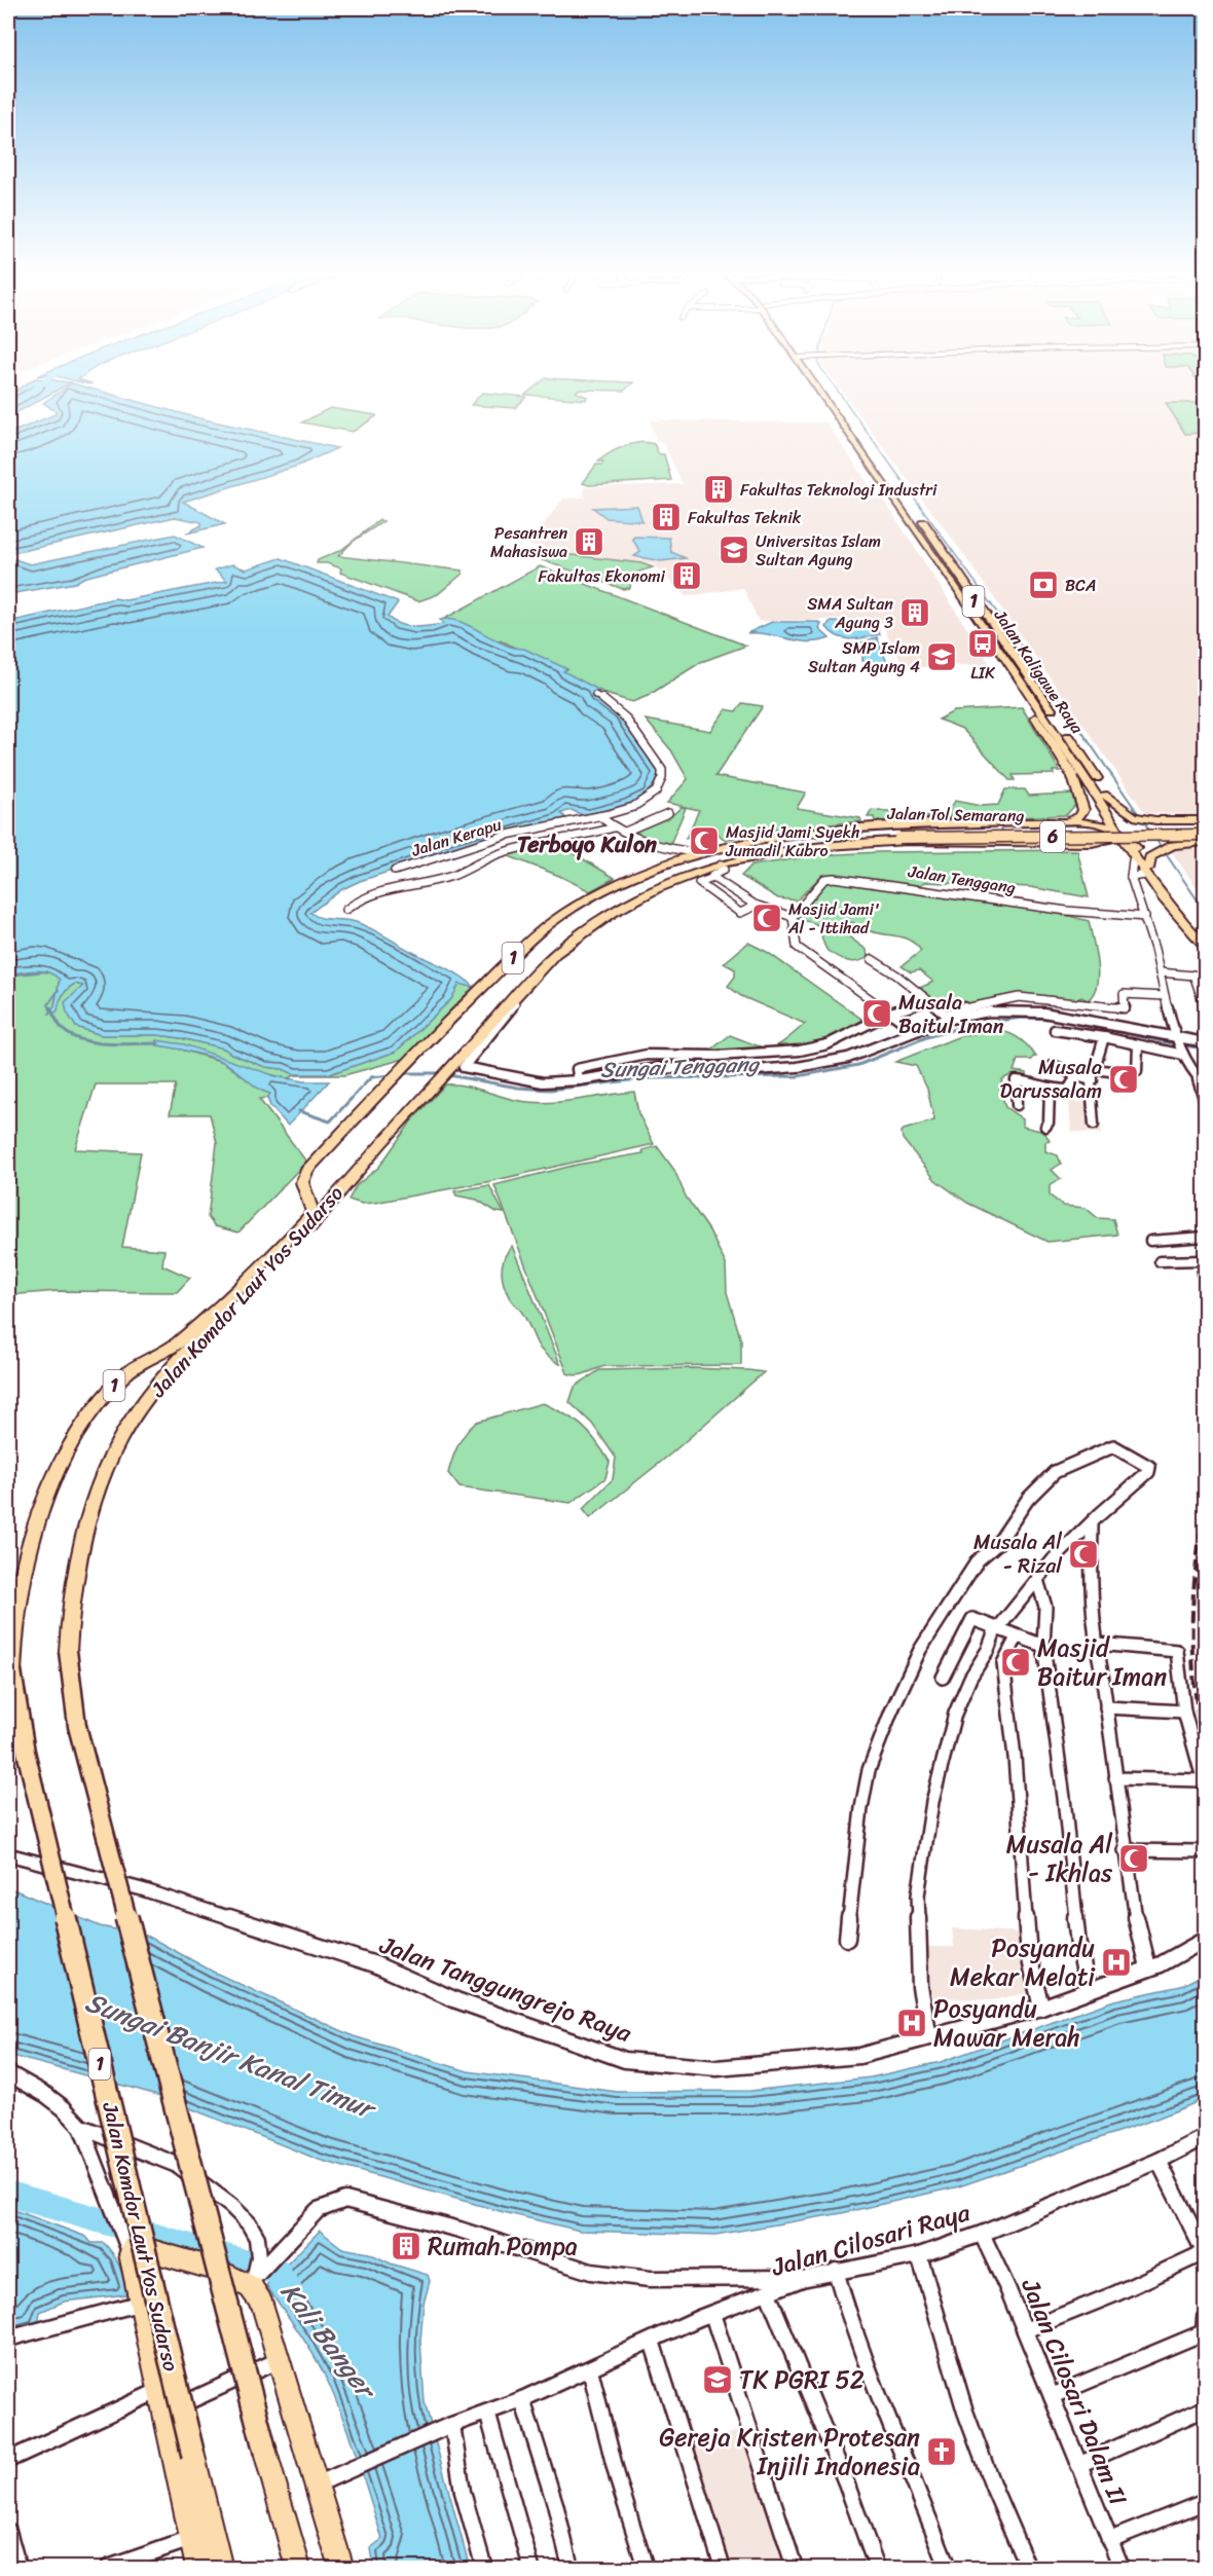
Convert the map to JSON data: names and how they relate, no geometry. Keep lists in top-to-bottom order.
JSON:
{
  "streets": {
    "highway": [
      "1",
      "Jalan Kaligawe Raya",
      "Jalan Tol Semarang",
      "6",
      "Jalan Komdor Laut Yos Sudarso"
    ],
    "street": [
      "Jalan Kerapu",
      "Jalan Tenggang",
      "Jalan Tanggungrejo Raya",
      "Jalan Cilosari Raya",
      "Jalan Cilosari Dalam II"
    ]
  },
  "crossings": [
    ["1", "Jalan Kaligawe Raya"],
    ["1", "Jalan Komdor Laut Yos Sudarso"],
    ["Jalan Tol Semarang", "Jalan Komdor Laut Yos Sudarso"],
    ["Jalan Cilosari Raya", "Jalan Cilosari Dalam II"]
  ],
  "districts": ["Terboyo Kulon"],
  "water": ["Sungai Tenggang", "Sungai Banjir Kanal Timur", "Kali Banger"],
  "places": {
    "building": [
      "Fakultas Teknologi Industri",
      "Fakultas Teknik",
      "Pesantren Mahasiswa",
      "Fakultas Ekonomi",
      "SMA Sultan Agung 3",
      "Rumah Pompa"
    ],
    "school or university": ["Universitas Islam Sultan Agung", "SMP Islam Sultan Agung 4", "TK PGRI 52"],
    "bank": ["BCA"],
    "bus stop": ["LIK"],
    "mosque": [
      "Masjid Jami Syekh Jumadil Kubro",
      "Masjid Jami' Al - Ittihad",
      "Musala Baitul Iman",
      "Musala Darussalam",
      "Musala Al - Rizal",
      "Masjid Baitur Iman",
      "Musala Al - Ikhlas"
    ],
    "hospital": ["Posyandu Mekar Melati", "Posyandu Mawar Merah"],
    "church": ["Gereja Kristen Protesan Injili Indonesia"]
  }
}
